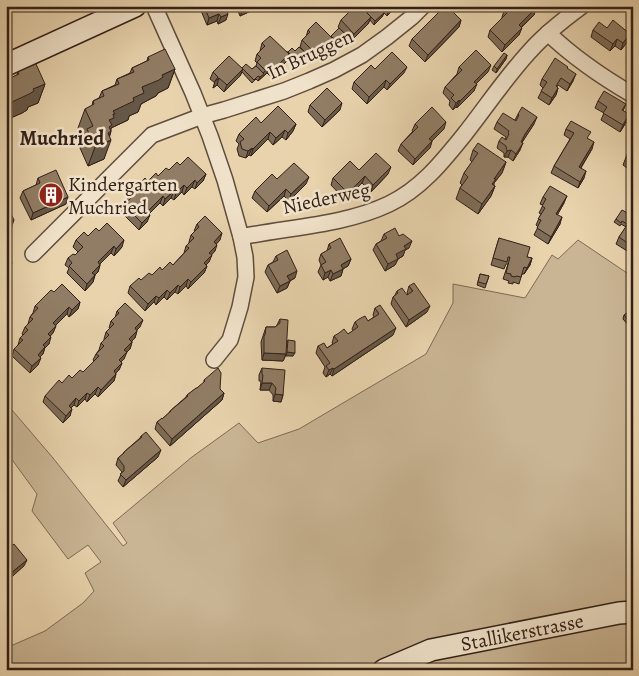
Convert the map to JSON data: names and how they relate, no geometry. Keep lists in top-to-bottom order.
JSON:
{
  "streets": {
    "street": ["In Bruggen", "Niederweg", "Stallikerstrasse"]
  },
  "districts": ["Muchried"],
  "places": {
    "building": ["Kindergarten Muchried"]
  }
}
